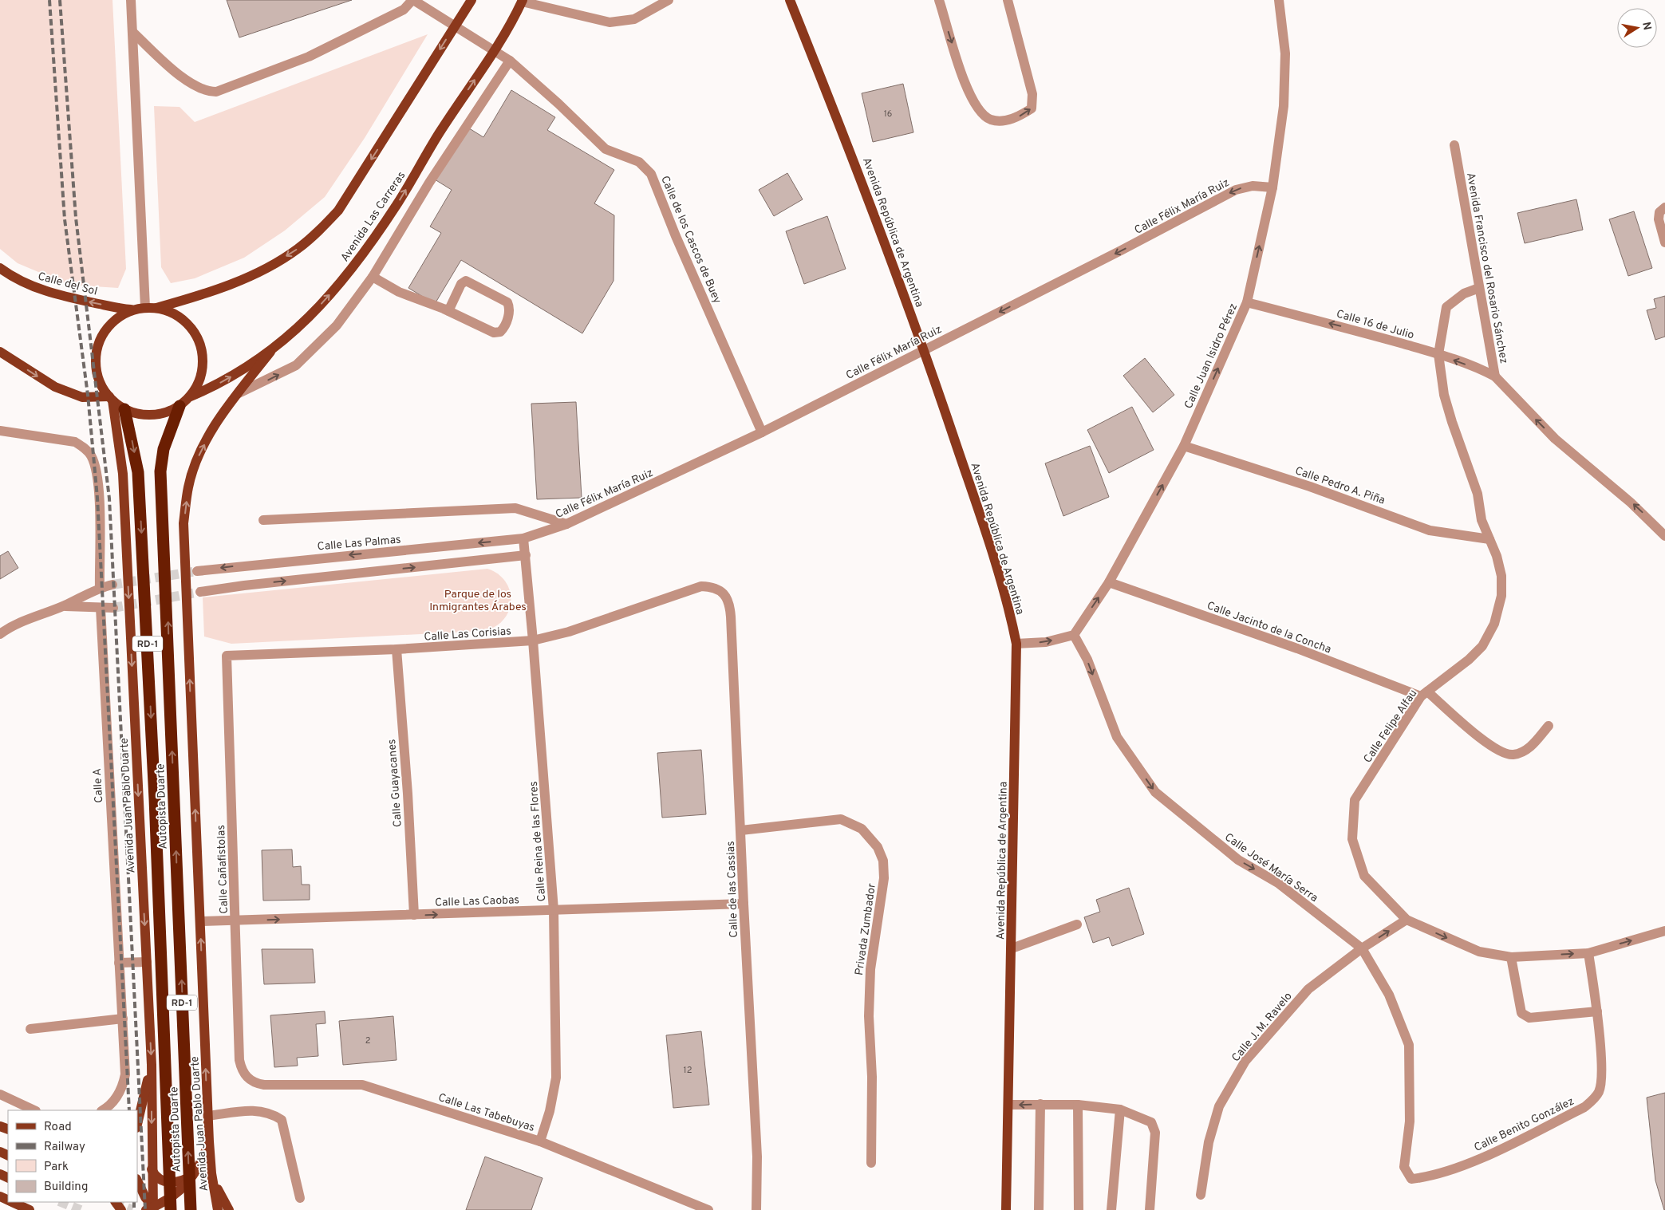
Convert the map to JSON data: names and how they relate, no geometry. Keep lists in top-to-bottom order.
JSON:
{
  "streets": {
    "highway": ["RD-1", "Autopista Duarte"],
    "main road": [
      "Avenida Las Carreras",
      "Avenida República de Argentina",
      "Calle del Sol",
      "Avenida Juan Pablo Duarte"
    ],
    "street": [
      "Calle Félix María Ruiz",
      "Calle de los Cascos de Buey",
      "Avenida Francisco del Rosario Sánchez",
      "Calle 16 de Julio",
      "Calle Juan Isidro Pérez",
      "Calle Pedro A. Piña",
      "Calle Las Palmas",
      "Calle Jacinto de la Concha",
      "Calle Las Corisias",
      "Calle Felipe Alfau",
      "Calle Guayacanes",
      "Calle A",
      "Calle Reina de las Flores",
      "Calle José María Serra",
      "Calle Cañafistolas",
      "Calle de las Cassias",
      "Calle Las Caobas",
      "Privada Zumbador",
      "Calle J. M. Ravelo",
      "Calle Las Tabebuyas",
      "Calle Benito González"
    ]
  },
  "crossings": [
    ["Calle Félix María Ruiz", "Avenida República de Argentina"],
    ["Calle Félix María Ruiz", "Calle de los Cascos de Buey"],
    ["Calle Félix María Ruiz", "Calle Juan Isidro Pérez"],
    ["Calle Félix María Ruiz", "Calle Las Palmas"],
    ["Calle Félix María Ruiz", "Calle Reina de las Flores"],
    ["Avenida Las Carreras", "Calle de los Cascos de Buey"],
    ["Avenida Las Carreras", "Calle del Sol"],
    ["Avenida Las Carreras", "Avenida Juan Pablo Duarte"],
    ["Avenida Las Carreras", "Autopista Duarte"],
    ["Avenida Francisco del Rosario Sánchez", "Calle 16 de Julio"],
    ["Avenida Francisco del Rosario Sánchez", "Calle Felipe Alfau"],
    ["Calle del Sol", "Avenida Juan Pablo Duarte"],
    ["Calle del Sol", "Autopista Duarte"],
    ["Calle 16 de Julio", "Calle Juan Isidro Pérez"],
    ["Calle 16 de Julio", "Calle Felipe Alfau"],
    ["Calle Juan Isidro Pérez", "Calle Pedro A. Piña"],
    ["Calle Juan Isidro Pérez", "Calle Jacinto de la Concha"],
    ["Calle Juan Isidro Pérez", "Calle José María Serra"],
    ["Calle Pedro A. Piña", "Calle Felipe Alfau"],
    ["Calle Las Palmas", "Calle Reina de las Flores"],
    ["Calle Jacinto de la Concha", "Calle Felipe Alfau"],
    ["Calle Las Corisias", "Calle Guayacanes"],
    ["Calle Las Corisias", "Calle Reina de las Flores"],
    ["Calle Las Corisias", "Calle Cañafistolas"],
    ["Calle Las Corisias", "Calle de las Cassias"],
    ["Calle Felipe Alfau", "Calle J. M. Ravelo"],
    ["Calle Felipe Alfau", "Calle Benito González"],
    ["Calle Guayacanes", "Calle Las Caobas"],
    ["Avenida Juan Pablo Duarte", "Autopista Duarte"],
    ["Avenida Juan Pablo Duarte", "Calle Las Caobas"],
    ["Calle Reina de las Flores", "Calle Las Caobas"],
    ["Calle Reina de las Flores", "Calle Las Tabebuyas"],
    ["Calle José María Serra", "Calle J. M. Ravelo"],
    ["Calle José María Serra", "Calle Benito González"],
    ["Calle Cañafistolas", "Calle Las Caobas"],
    ["Calle Cañafistolas", "Calle Las Tabebuyas"],
    ["Calle de las Cassias", "Calle Las Caobas"],
    ["Calle de las Cassias", "Privada Zumbador"]
  ],
  "one_way": [
    "Calle Félix María Ruiz",
    "Avenida Francisco del Rosario Sánchez",
    "Calle 16 de Julio",
    "Calle Juan Isidro Pérez",
    "Calle José María Serra",
    "Calle Las Caobas"
  ],
  "parks": ["Parque de los Inmigrantes Árabes"],
  "house_numbers": ["16", "2", "12"],
  "legend": [
    "Road",
    "Railway",
    "Park",
    "Building"
  ],
  "north": "right"
}
